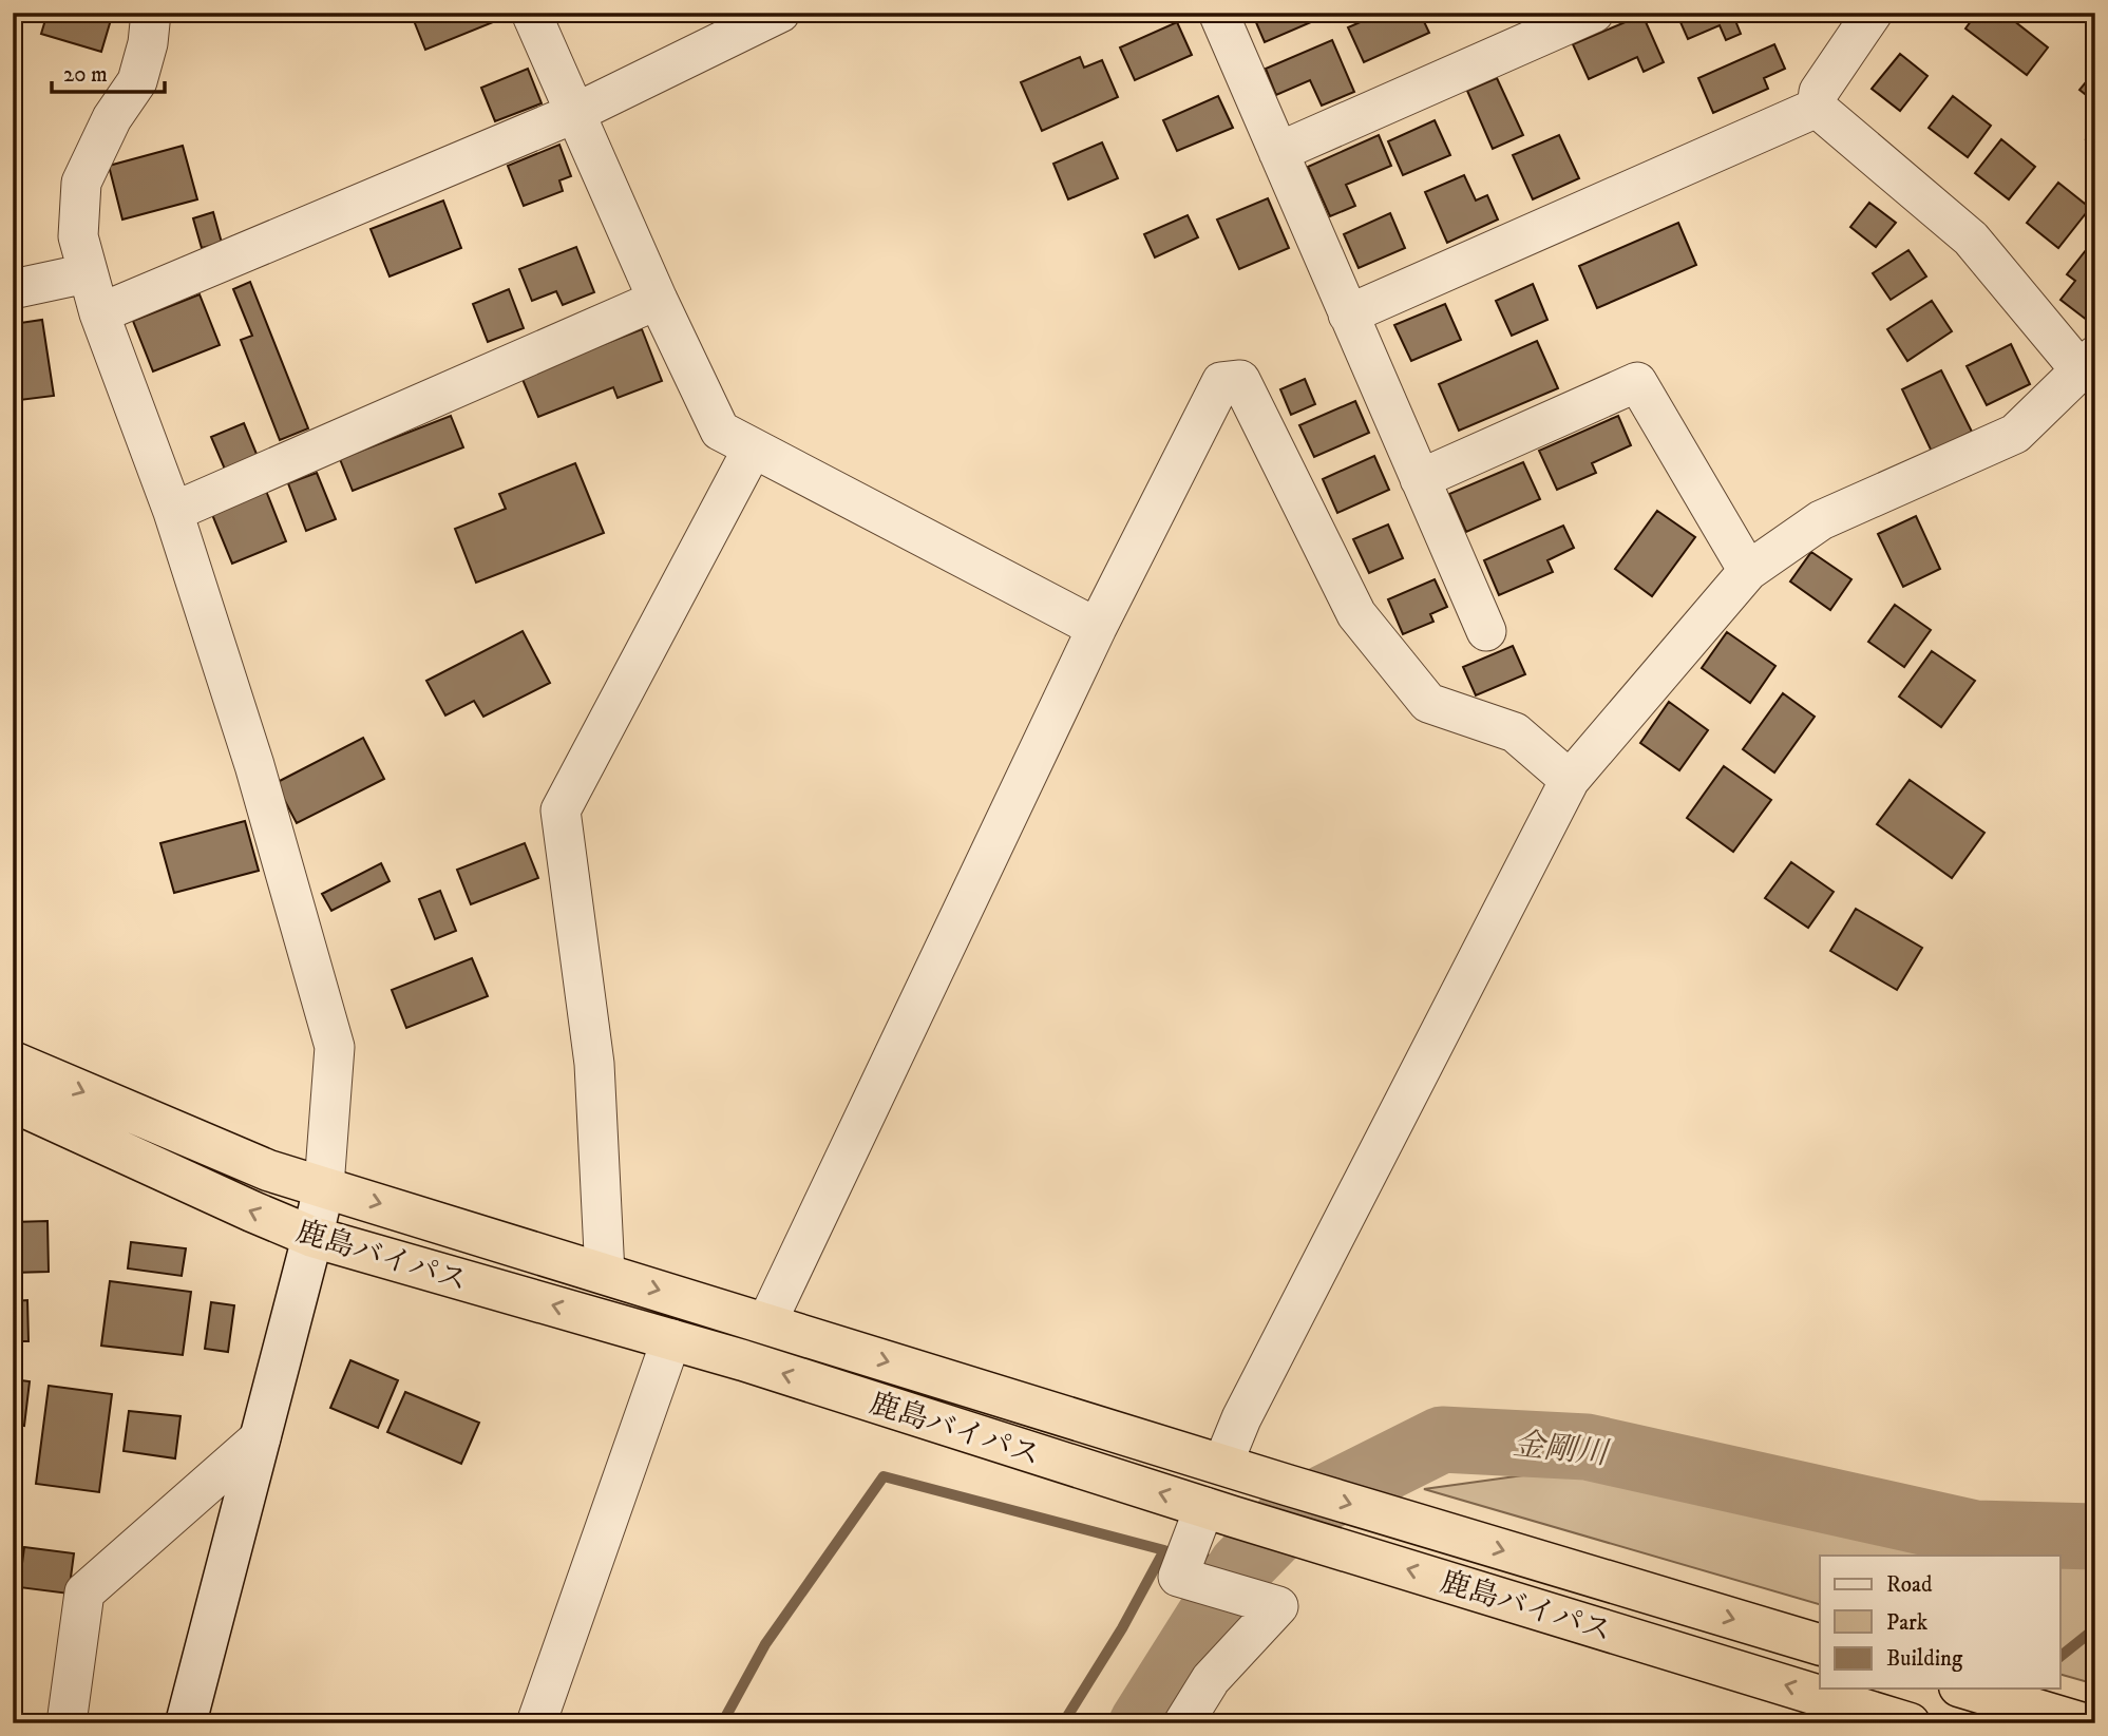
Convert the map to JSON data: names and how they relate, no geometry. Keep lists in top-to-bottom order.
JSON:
{
  "streets": {
    "highway": ["鹿島バイパス"]
  },
  "water": ["金剛川"],
  "legend": ["Road", "Park", "Building"],
  "scale_bar": "20 m"
}
